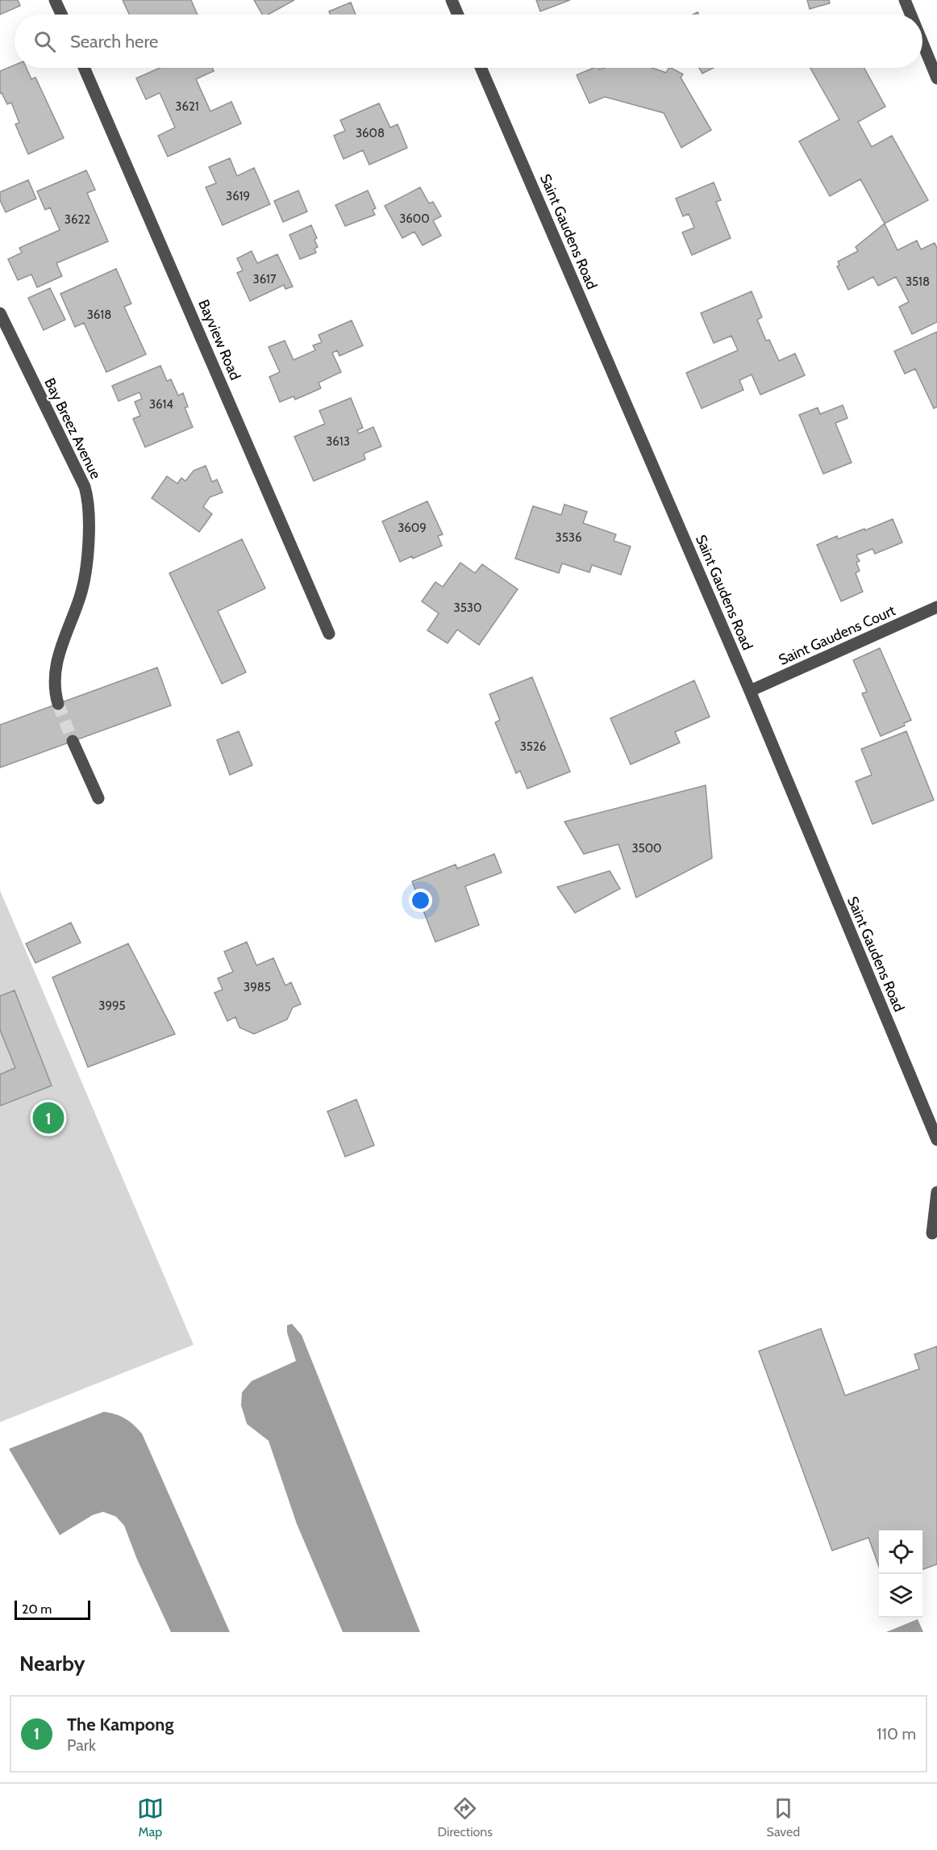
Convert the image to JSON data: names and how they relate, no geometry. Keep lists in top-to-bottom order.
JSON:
{
  "streets": {
    "street": [
      "Saint Gaudens Road",
      "Bayview Road",
      "Bay Breez Avenue",
      "Saint Gaudens Court"
    ]
  },
  "crossings": [
    ["Saint Gaudens Road", "Saint Gaudens Court"]
  ],
  "house_numbers": [
    "3621",
    "3608",
    "3619",
    "3600",
    "3622",
    "3617",
    "3518",
    "3618",
    "3614",
    "3613",
    "3609",
    "3536",
    "3530",
    "3526",
    "3500",
    "3985",
    "3995"
  ],
  "scale_bar": "20 m",
  "page": {
    "search": "Search here",
    "pins": "1",
    "scale": "20 m",
    "heading": "Nearby",
    "list": [
      {
        "mark": "1",
        "name": "The Kampong",
        "note": "Park",
        "value": "110 m"
      }
    ],
    "nav": ["Map", "Directions", "Saved"]
  }
}
